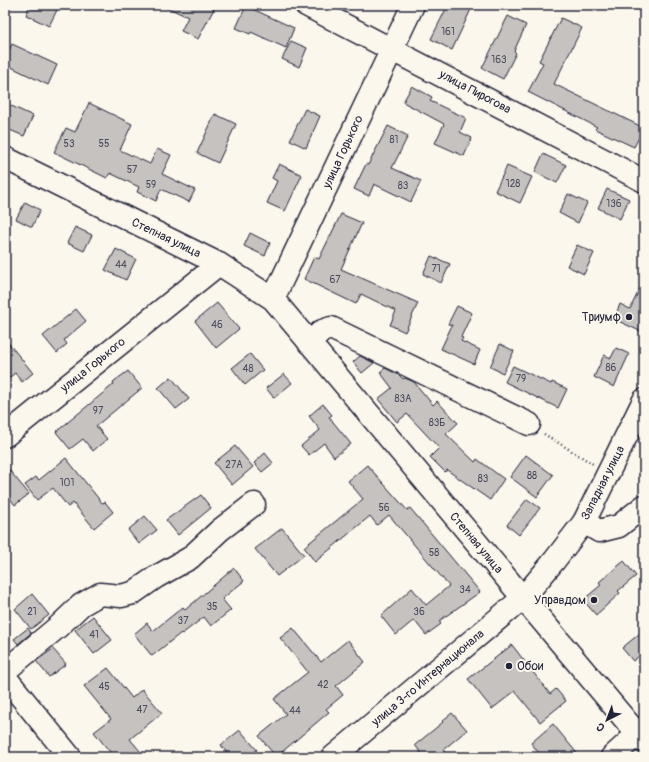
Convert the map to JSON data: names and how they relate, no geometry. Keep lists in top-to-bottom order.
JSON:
{
  "streets": {
    "street": [
      "улица Пирогова",
      "улица Горького",
      "Степная улица",
      "Западная улица",
      "улица 3-го Интернационала"
    ]
  },
  "crossings": [
    ["улица Пирогова", "улица Горького"],
    ["улица Горького", "Степная улица"],
    ["Степная улица", "Западная улица"],
    ["Степная улица", "улица 3-го Интернационала"],
    ["Западная улица", "улица 3-го Интернационала"]
  ],
  "places": ["Триумф", "Управдом", "Обои"],
  "house_numbers": [
    "161",
    "163",
    "81",
    "53",
    "55",
    "57",
    "128",
    "59",
    "83",
    "136",
    "44",
    "71",
    "67",
    "46",
    "86",
    "48",
    "79",
    "83А",
    "97",
    "83Б",
    "27А",
    "88",
    "83",
    "101",
    "56",
    "58",
    "34",
    "35",
    "21",
    "36",
    "37",
    "41",
    "42",
    "45",
    "47",
    "44"
  ],
  "north": "bottom left"
}
